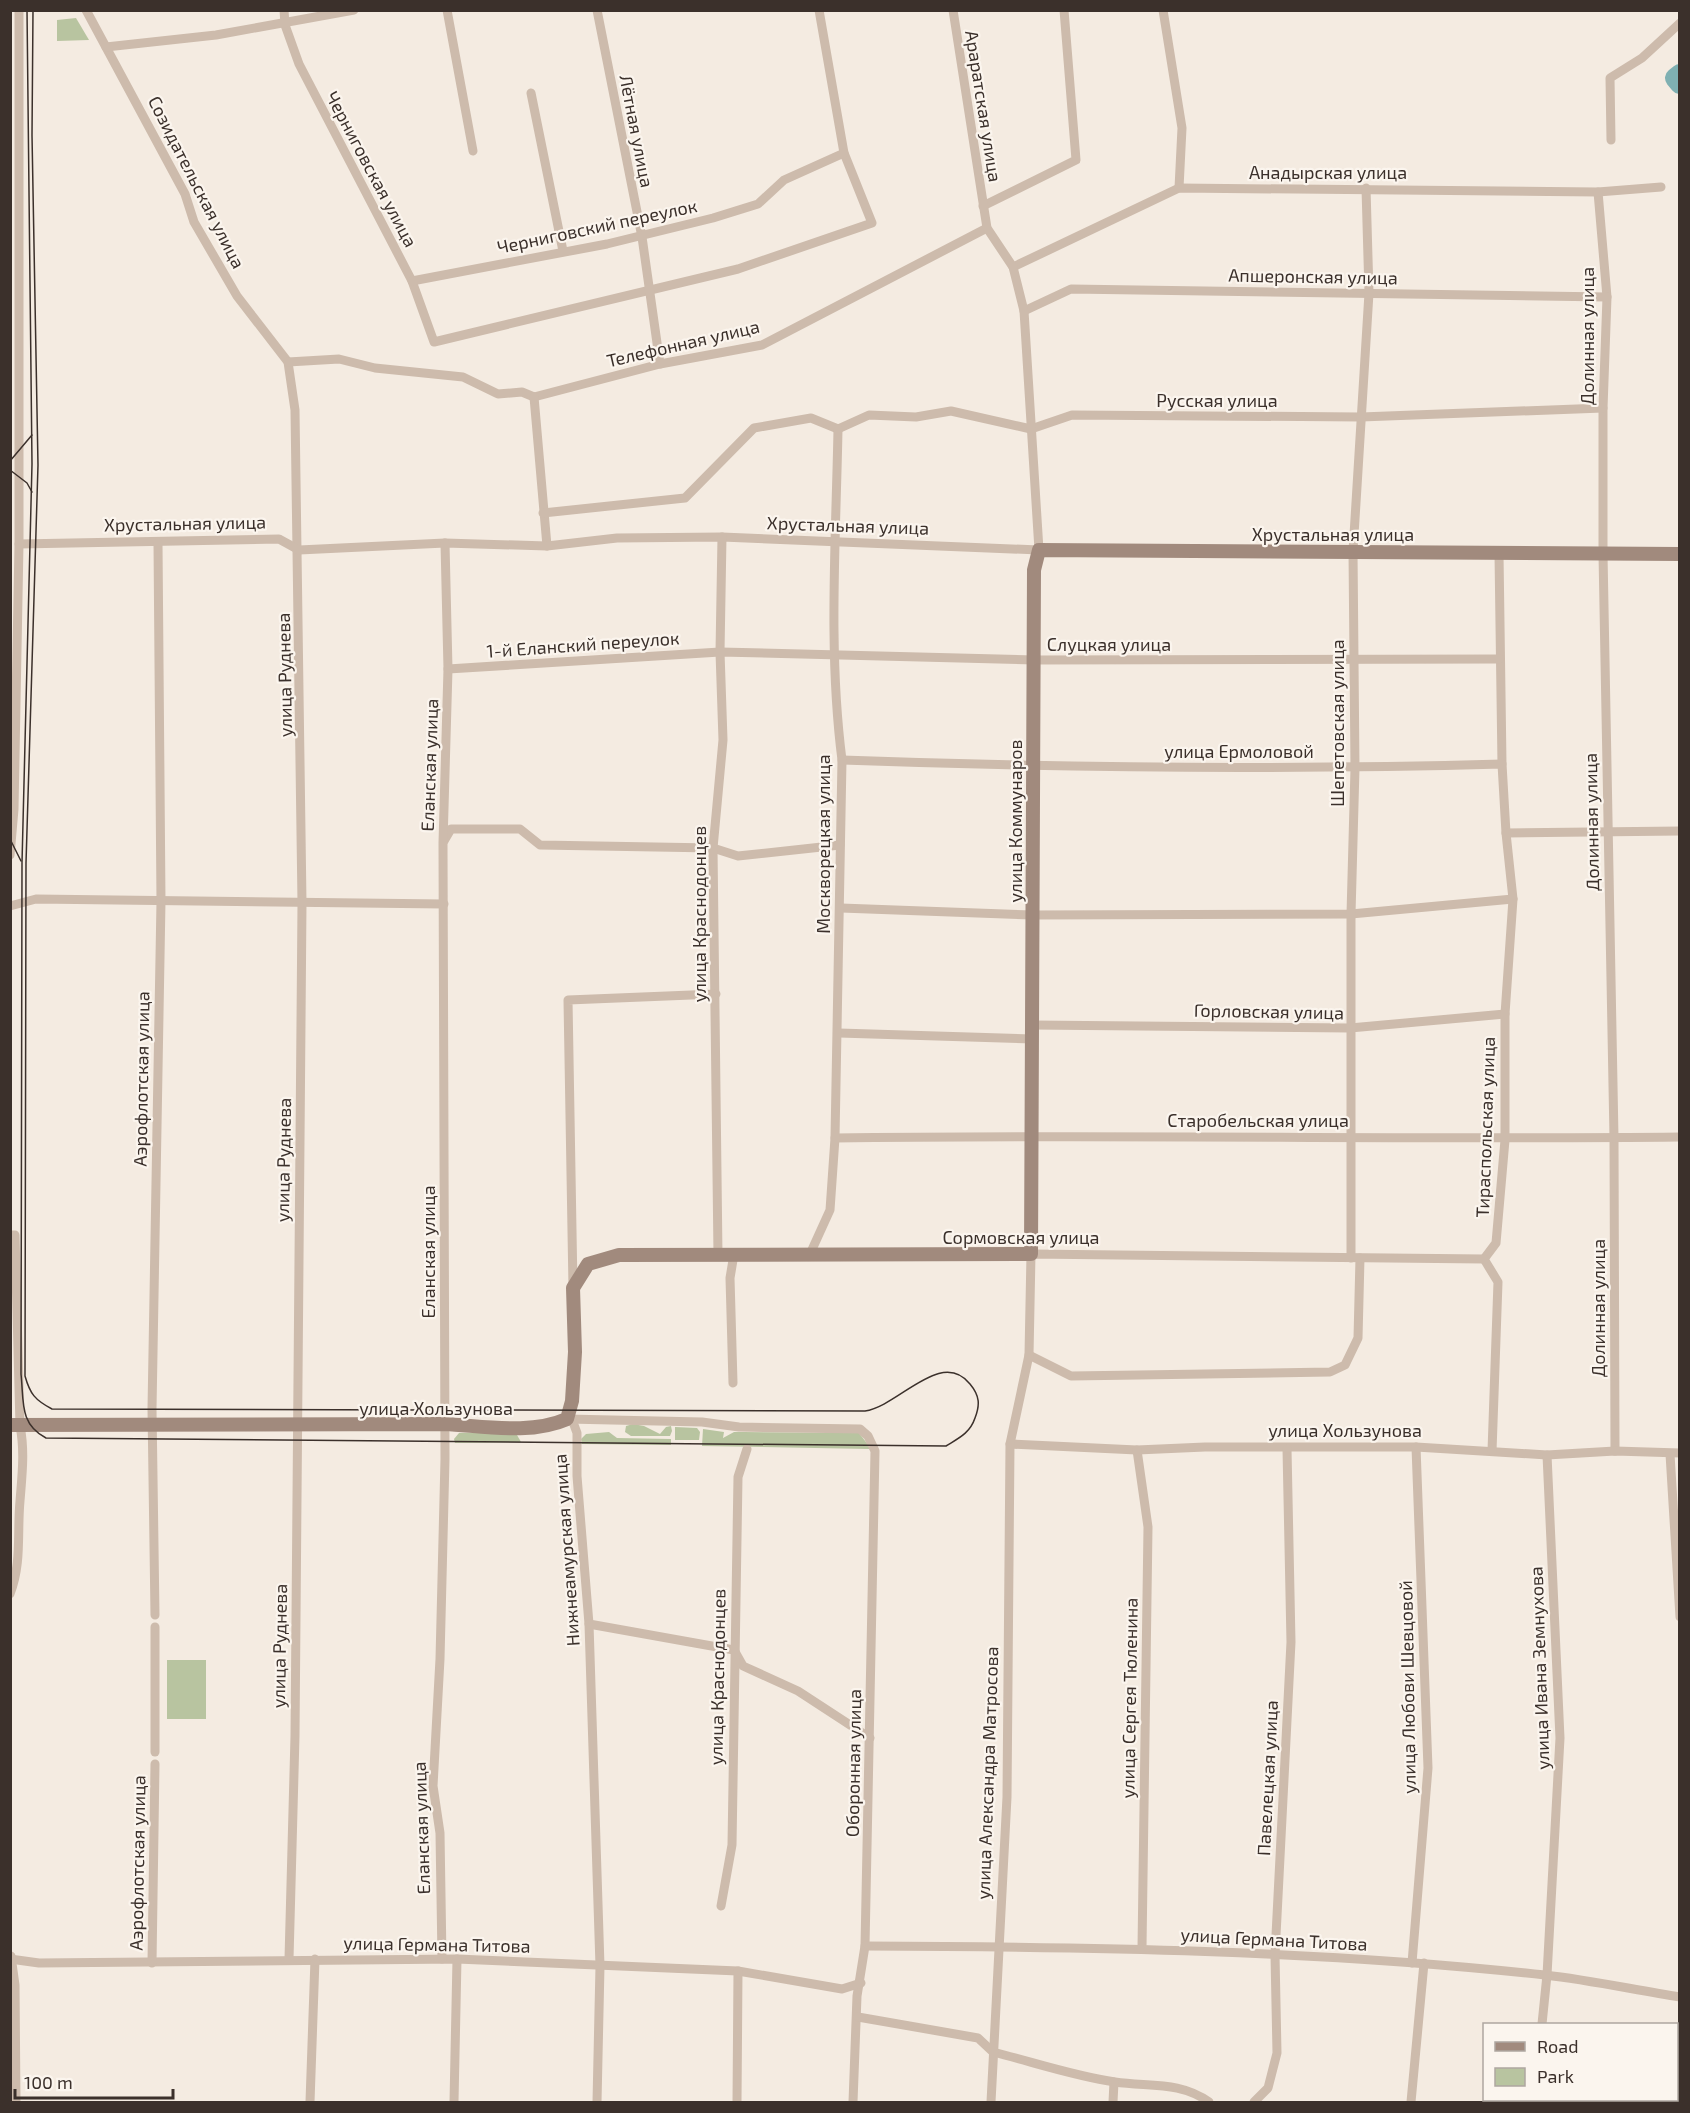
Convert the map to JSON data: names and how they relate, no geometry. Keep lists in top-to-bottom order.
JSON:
{
  "streets": {
    "street": [
      "Араратская улица",
      "Лётная улица",
      "Черниговская улица",
      "Анадырская улица",
      "Созидательская улица",
      "Черниговский переулок",
      "Апшеронская улица",
      "Долинная улица",
      "Телефонная улица",
      "Русская улица",
      "Хрустальная улица",
      "1-й Еланский переулок",
      "Слуцкая улица",
      "улица Руднева",
      "Шепетовская улица",
      "улица Ермоловой",
      "Еланская улица",
      "улица Коммунаров",
      "Москворецкая улица",
      "улица Краснодонцев",
      "Горловская улица",
      "Аэрофлотская улица",
      "Старобельская улица",
      "Тираспольская улица",
      "Сормовская улица",
      "улица Хользунова",
      "Нижнеамурская улица",
      "улица Ивана Земнухова",
      "улица Любови Шевцовой",
      "улица Сергея Тюленина",
      "Оборонная улица",
      "улица Александра Матросова",
      "Павелецкая улица",
      "улица Германа Титова"
    ]
  },
  "crossings": [
    ["Араратская улица", "улица Коммунаров"],
    ["Лётная улица", "Черниговская улица"],
    ["Лётная улица", "Черниговский переулок"],
    ["Лётная улица", "Телефонная улица"],
    ["Черниговская улица", "Черниговский переулок"],
    ["Анадырская улица", "Долинная улица"],
    ["Анадырская улица", "Шепетовская улица"],
    ["Анадырская улица", "улица Коммунаров"],
    ["Созидательская улица", "Телефонная улица"],
    ["Созидательская улица", "улица Руднева"],
    ["Апшеронская улица", "Долинная улица"],
    ["Апшеронская улица", "Шепетовская улица"],
    ["Апшеронская улица", "улица Коммунаров"],
    ["Долинная улица", "Русская улица"],
    ["Долинная улица", "Хрустальная улица"],
    ["Долинная улица", "Старобельская улица"],
    ["Долинная улица", "улица Хользунова"],
    ["Телефонная улица", "улица Руднева"],
    ["Телефонная улица", "улица Коммунаров"],
    ["Русская улица", "Шепетовская улица"],
    ["Русская улица", "улица Коммунаров"],
    ["Хрустальная улица", "улица Руднева"],
    ["Хрустальная улица", "Шепетовская улица"],
    ["Хрустальная улица", "Еланская улица"],
    ["Хрустальная улица", "улица Коммунаров"],
    ["Хрустальная улица", "Москворецкая улица"],
    ["Хрустальная улица", "улица Краснодонцев"],
    ["Хрустальная улица", "Аэрофлотская улица"],
    ["1-й Еланский переулок", "Слуцкая улица"],
    ["1-й Еланский переулок", "Еланская улица"],
    ["1-й Еланский переулок", "улица Краснодонцев"],
    ["Слуцкая улица", "Шепетовская улица"],
    ["Слуцкая улица", "улица Коммунаров"],
    ["Слуцкая улица", "Москворецкая улица"],
    ["Слуцкая улица", "улица Краснодонцев"],
    ["улица Руднева", "улица Хользунова"],
    ["улица Руднева", "улица Германа Титова"],
    ["Шепетовская улица", "улица Ермоловой"],
    ["Шепетовская улица", "улица Коммунаров"],
    ["Шепетовская улица", "Горловская улица"],
    ["Шепетовская улица", "Старобельская улица"],
    ["Шепетовская улица", "Сормовская улица"],
    ["улица Ермоловой", "улица Коммунаров"],
    ["улица Ермоловой", "Москворецкая улица"],
    ["Еланская улица", "улица Хользунова"],
    ["Еланская улица", "улица Германа Титова"],
    ["улица Коммунаров", "Горловская улица"],
    ["улица Коммунаров", "Старобельская улица"],
    ["улица Коммунаров", "Сормовская улица"],
    ["улица Коммунаров", "улица Хользунова"],
    ["улица Коммунаров", "улица Александра Матросова"],
    ["Москворецкая улица", "Горловская улица"],
    ["Москворецкая улица", "Старобельская улица"],
    ["Москворецкая улица", "Сормовская улица"],
    ["улица Краснодонцев", "Сормовская улица"],
    ["Горловская улица", "Тираспольская улица"],
    ["Аэрофлотская улица", "улица Хользунова"],
    ["Аэрофлотская улица", "улица Германа Титова"],
    ["Старобельская улица", "Тираспольская улица"],
    ["Тираспольская улица", "Сормовская улица"],
    ["улица Хользунова", "Нижнеамурская улица"],
    ["улица Хользунова", "улица Ивана Земнухова"],
    ["улица Хользунова", "улица Любови Шевцовой"],
    ["улица Хользунова", "улица Сергея Тюленина"],
    ["улица Хользунова", "Оборонная улица"],
    ["улица Хользунова", "улица Александра Матросова"],
    ["улица Хользунова", "Павелецкая улица"],
    ["Нижнеамурская улица", "улица Германа Титова"],
    ["улица Ивана Земнухова", "улица Германа Титова"],
    ["улица Любови Шевцовой", "улица Германа Титова"],
    ["улица Сергея Тюленина", "улица Германа Титова"],
    ["Оборонная улица", "улица Германа Титова"],
    ["улица Александра Матросова", "улица Германа Титова"],
    ["Павелецкая улица", "улица Германа Титова"]
  ],
  "legend": ["Road", "Park"],
  "scale_bar": "100 m"
}
